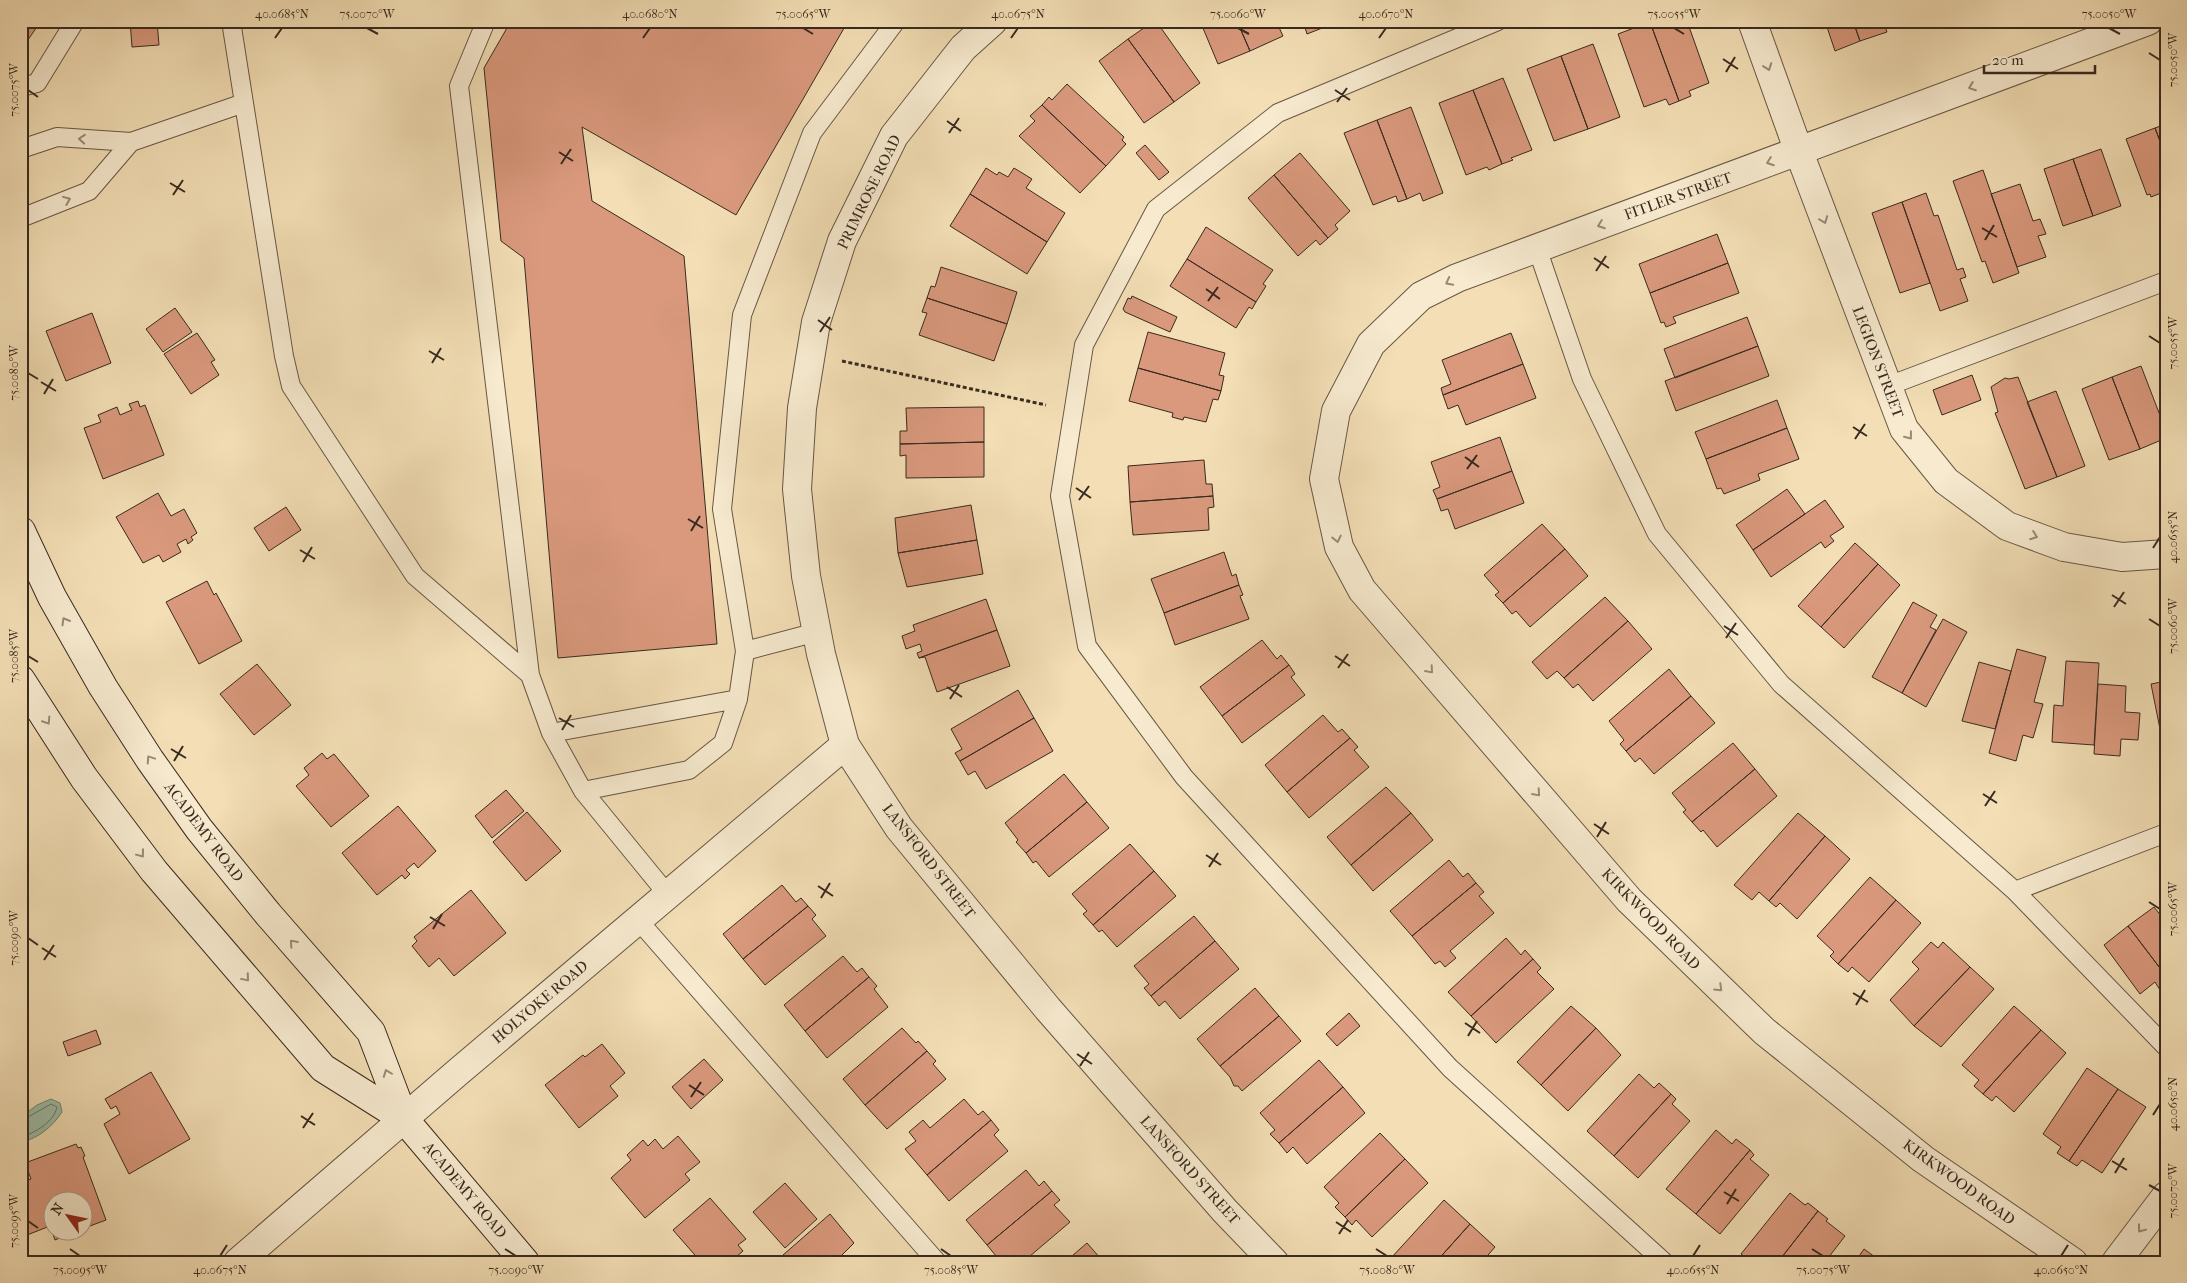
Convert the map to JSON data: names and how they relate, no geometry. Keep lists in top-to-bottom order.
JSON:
{
  "streets": {
    "street": [
      "PRIMROSE ROAD",
      "FITLER STREET",
      "LEGION STREET",
      "ACADEMY ROAD",
      "LANSFORD STREET",
      "KIRKWOOD ROAD",
      "HOLYOKE ROAD"
    ]
  },
  "crossings": [
    ["PRIMROSE ROAD", "LANSFORD STREET"],
    ["FITLER STREET", "LEGION STREET"],
    ["FITLER STREET", "KIRKWOOD ROAD"],
    ["ACADEMY ROAD", "HOLYOKE ROAD"],
    ["LANSFORD STREET", "HOLYOKE ROAD"]
  ],
  "one_way": ["FITLER STREET", "LEGION STREET", "KIRKWOOD ROAD"],
  "scale_bar": "20 m",
  "north": "top left",
  "coordinates": [
    "40.0685°N",
    "75.0070°W",
    "40.0680°N",
    "75.0065°W",
    "40.0675°N",
    "75.0060°W",
    "40.0670°N",
    "75.0055°W",
    "75.0050°W",
    "75.0075°W",
    "75.0080°W",
    "40.0655°N",
    "75.0085°W",
    "75.0090°W",
    "40.0650°N",
    "75.0095°W"
  ]
}
